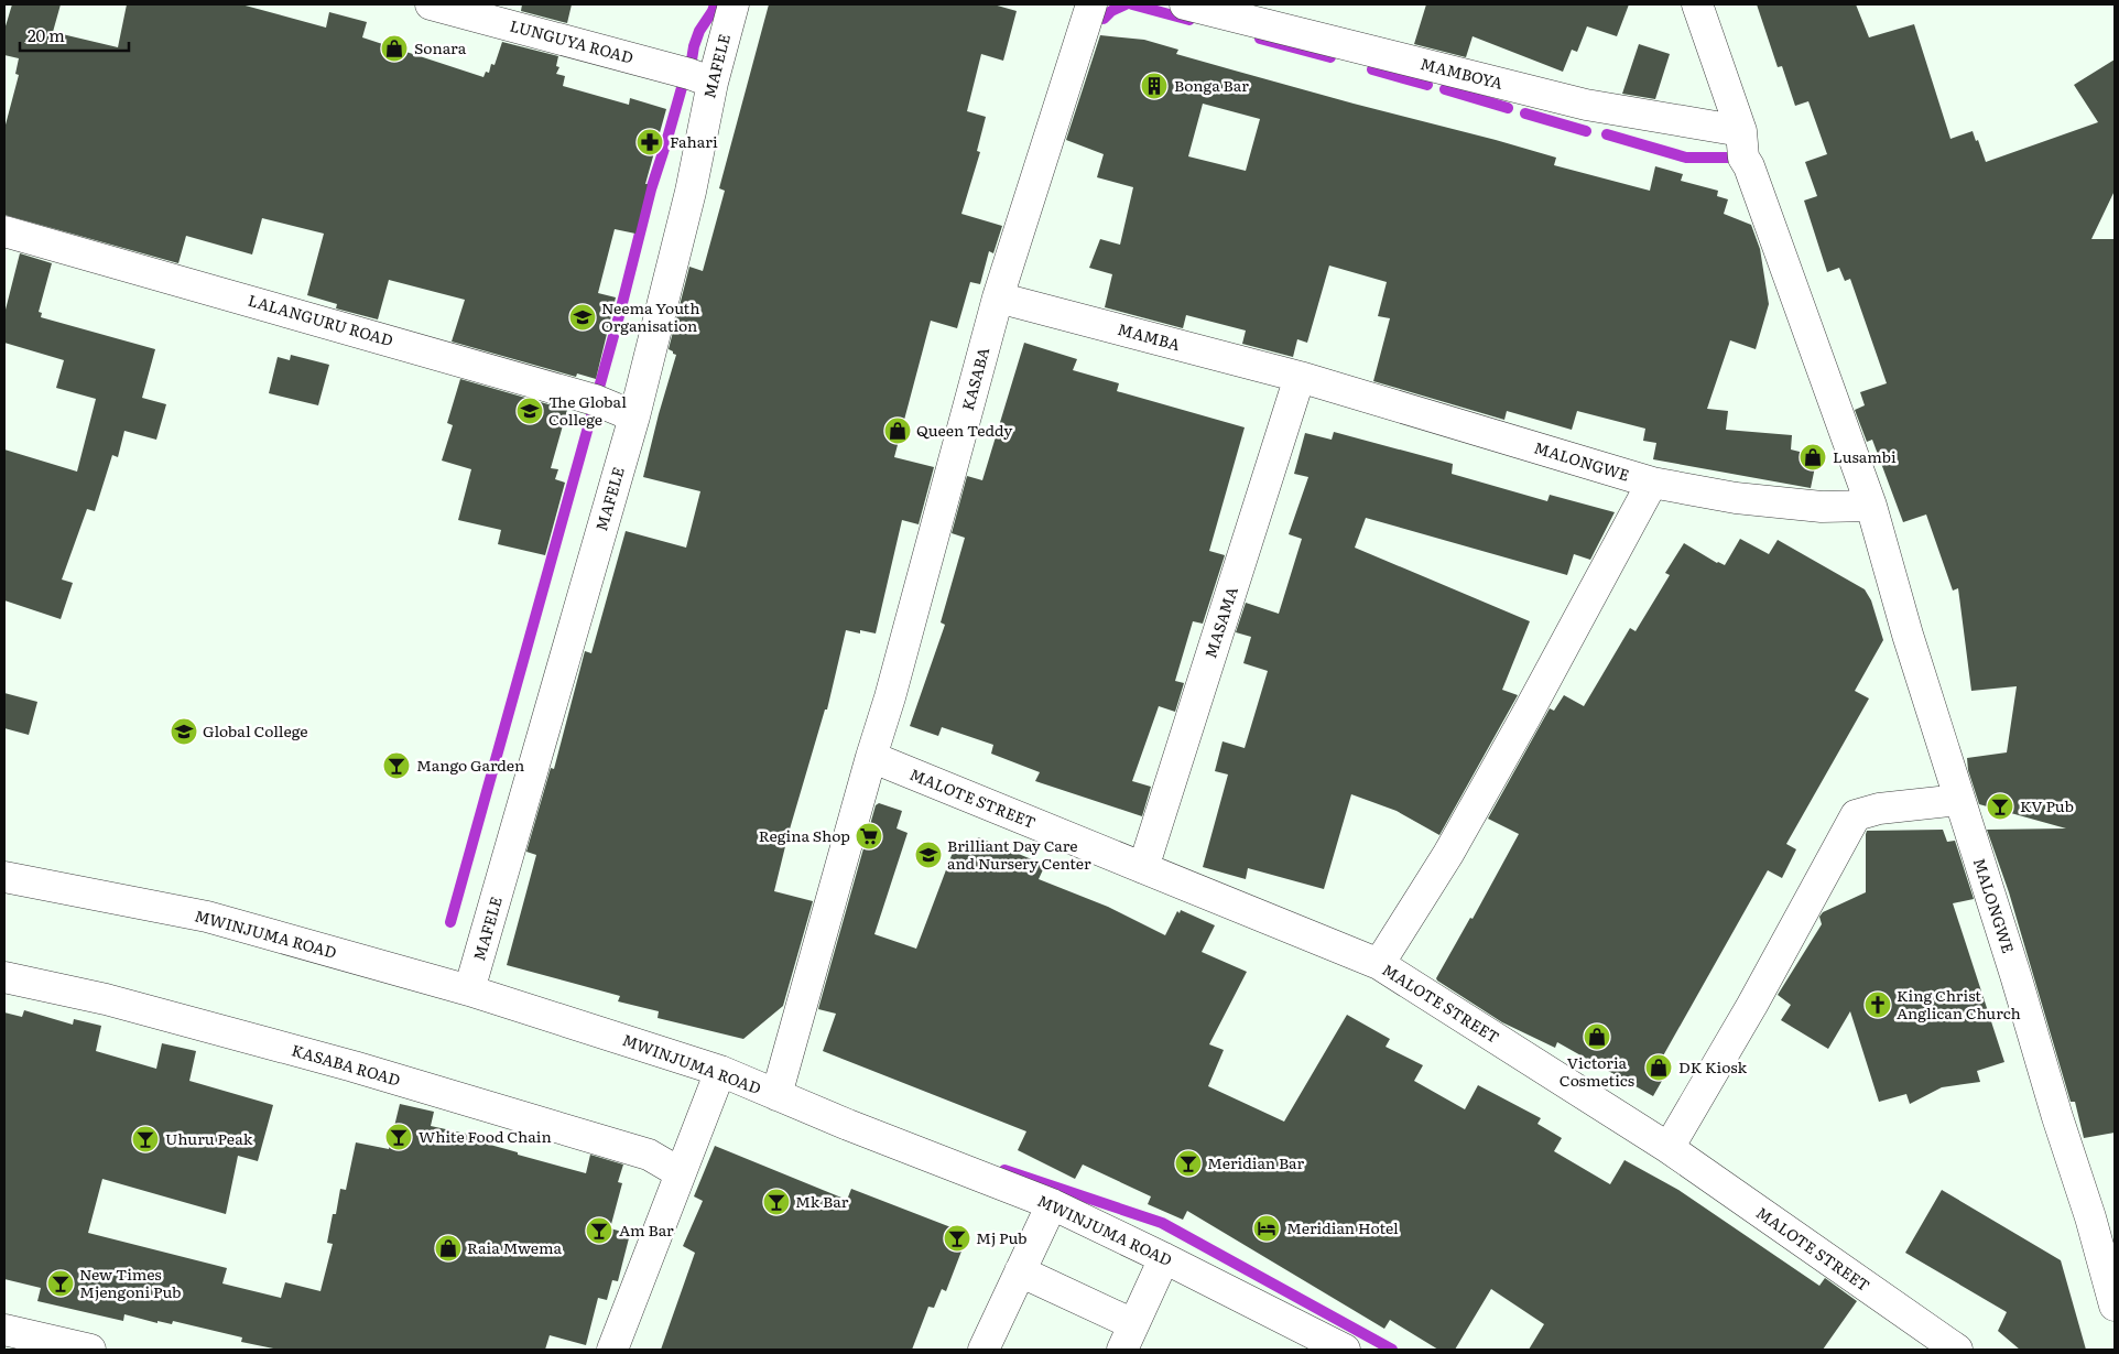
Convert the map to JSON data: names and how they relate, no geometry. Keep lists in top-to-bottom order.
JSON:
{
  "streets": {
    "street": [
      "LUNGUYA ROAD",
      "MAFELE",
      "MAMBOYA",
      "LALANGURU ROAD",
      "MAMBA",
      "KASABA",
      "MALONGWE",
      "MASAMA",
      "MALOTE STREET",
      "MWINJUMA ROAD",
      "KASABA ROAD"
    ]
  },
  "crossings": [
    ["LUNGUYA ROAD", "MAFELE"],
    ["MAFELE", "LALANGURU ROAD"],
    ["MAFELE", "MWINJUMA ROAD"],
    ["MAMBOYA", "MALONGWE"],
    ["MAMBA", "KASABA"],
    ["MAMBA", "MALONGWE"],
    ["MAMBA", "MASAMA"],
    ["KASABA", "MALOTE STREET"],
    ["KASABA", "MWINJUMA ROAD"],
    ["MALONGWE", "MASAMA"],
    ["MASAMA", "MALOTE STREET"]
  ],
  "places": {
    "shop": [
      "Sonara",
      "Queen Teddy",
      "Lusambi",
      "Victoria Cosmetics",
      "DK Kiosk",
      "Raia Mwema"
    ],
    "building": ["Bonga Bar"],
    "pharmacy": ["Fahari"],
    "school or university": [
      "Neema Youth Organisation",
      "The Global College",
      "Global College",
      "Brilliant Day Care and Nursery Center"
    ],
    "bar": [
      "Mango Garden",
      "KV Pub",
      "White Food Chain",
      "Uhuru Peak",
      "Meridian Bar",
      "Mk Bar",
      "Am Bar",
      "Mj Pub",
      "New Times Mjengoni Pub"
    ],
    "supermarket": ["Regina Shop"],
    "church": ["King Christ Anglican Church"],
    "hotel": ["Meridian Hotel"]
  },
  "scale_bar": "20 m"
}
